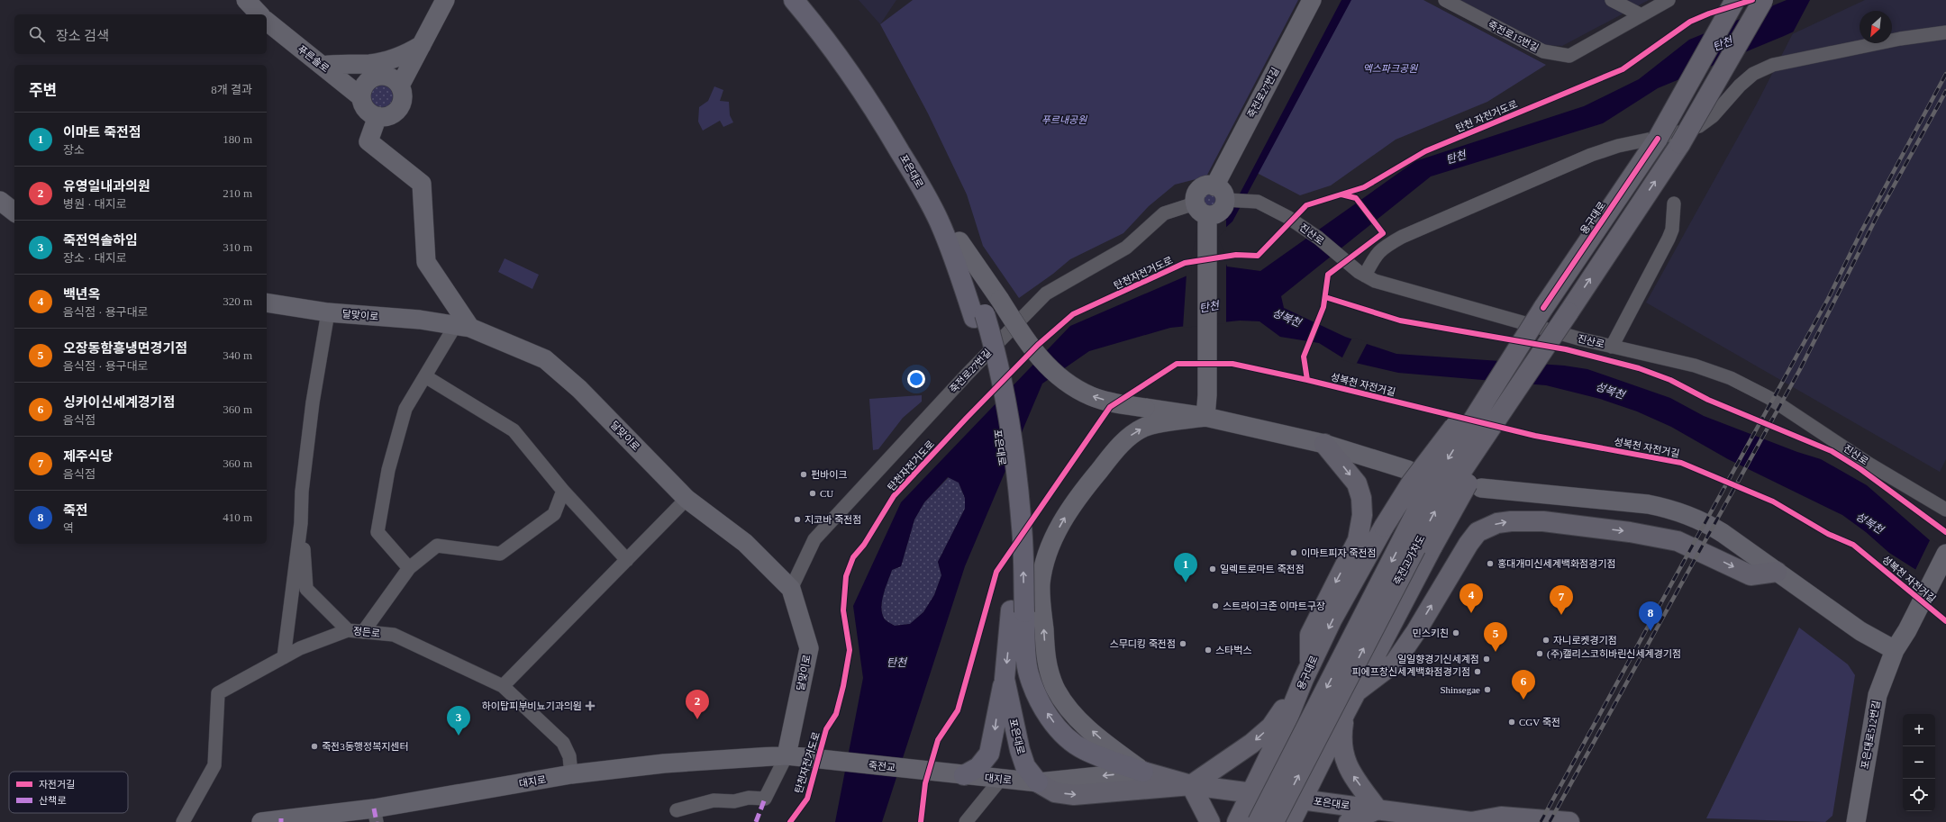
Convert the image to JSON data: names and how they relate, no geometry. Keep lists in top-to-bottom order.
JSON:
{
  "streets": {
    "highway": ["포은대로"],
    "main road": ["용구대로", "죽전고가차도"],
    "street": [
      "죽전로15번길",
      "푸른솔로",
      "죽전로27번길",
      "진산로",
      "달맞이로",
      "정든로",
      "포은대로512번길",
      "죽전교",
      "대지로"
    ],
    "cycle path": ["탄천 자전거도로", "성복천 자전거길"]
  },
  "crossings": [
    ["죽전로27번길", "진산로"],
    ["죽전로27번길", "달맞이로"],
    ["포은대로", "용구대로"],
    ["포은대로", "대지로"],
    ["용구대로", "죽전고가차도"],
    ["달맞이로", "대지로"],
    ["정든로", "대지로"],
    ["죽전교", "대지로"]
  ],
  "water": ["탄천", "성복천"],
  "parks": ["엑스파크공원", "푸르내공원"],
  "places": {
    "other": [
      "펀바이크",
      "CU",
      "지코바 죽전점",
      "이마트피자 죽전점",
      "홍대개미신세계백화점경기점",
      "일렉트로마트 죽전점",
      "스트라이크존 이마트구장",
      "민스키친",
      "자니로켓경기점",
      "스무디킹 죽전점",
      "스타벅스",
      "(주)캘리스코히바린신세계경기점",
      "일일향경기신세계점",
      "피에프창신세계백화점경기점",
      "Shinsegae",
      "CGV 죽전",
      "죽전3동행정복지센터"
    ],
    "health": ["하이탑피부비뇨기과의원"]
  },
  "legend": ["자전거길", "산책로"],
  "north": "bottom left",
  "page": {
    "search": "장소 검색",
    "heading": ["주변", "8개 결과"],
    "list": [
      {
        "mark": "1",
        "name": "이마트 죽전점",
        "note": "장소",
        "value": "180 m"
      },
      {
        "mark": "2",
        "name": "유영일내과의원",
        "note": "병원 · 대지로",
        "value": "210 m"
      },
      {
        "mark": "3",
        "name": "죽전역솔하임",
        "note": "장소 · 대지로",
        "value": "310 m"
      },
      {
        "mark": "4",
        "name": "백년옥",
        "note": "음식점 · 용구대로",
        "value": "320 m"
      },
      {
        "mark": "5",
        "name": "오장동함흥냉면경기점",
        "note": "음식점 · 용구대로",
        "value": "340 m"
      },
      {
        "mark": "6",
        "name": "싱카이신세계경기점",
        "note": "음식점",
        "value": "360 m"
      },
      {
        "mark": "7",
        "name": "제주식당",
        "note": "음식점",
        "value": "360 m"
      },
      {
        "mark": "8",
        "name": "죽전",
        "note": "역",
        "value": "410 m"
      }
    ],
    "pins": [
      "1",
      "4",
      "7",
      "8",
      "5",
      "6",
      "2",
      "3"
    ],
    "map_buttons": ["+", "−"]
  }
}
